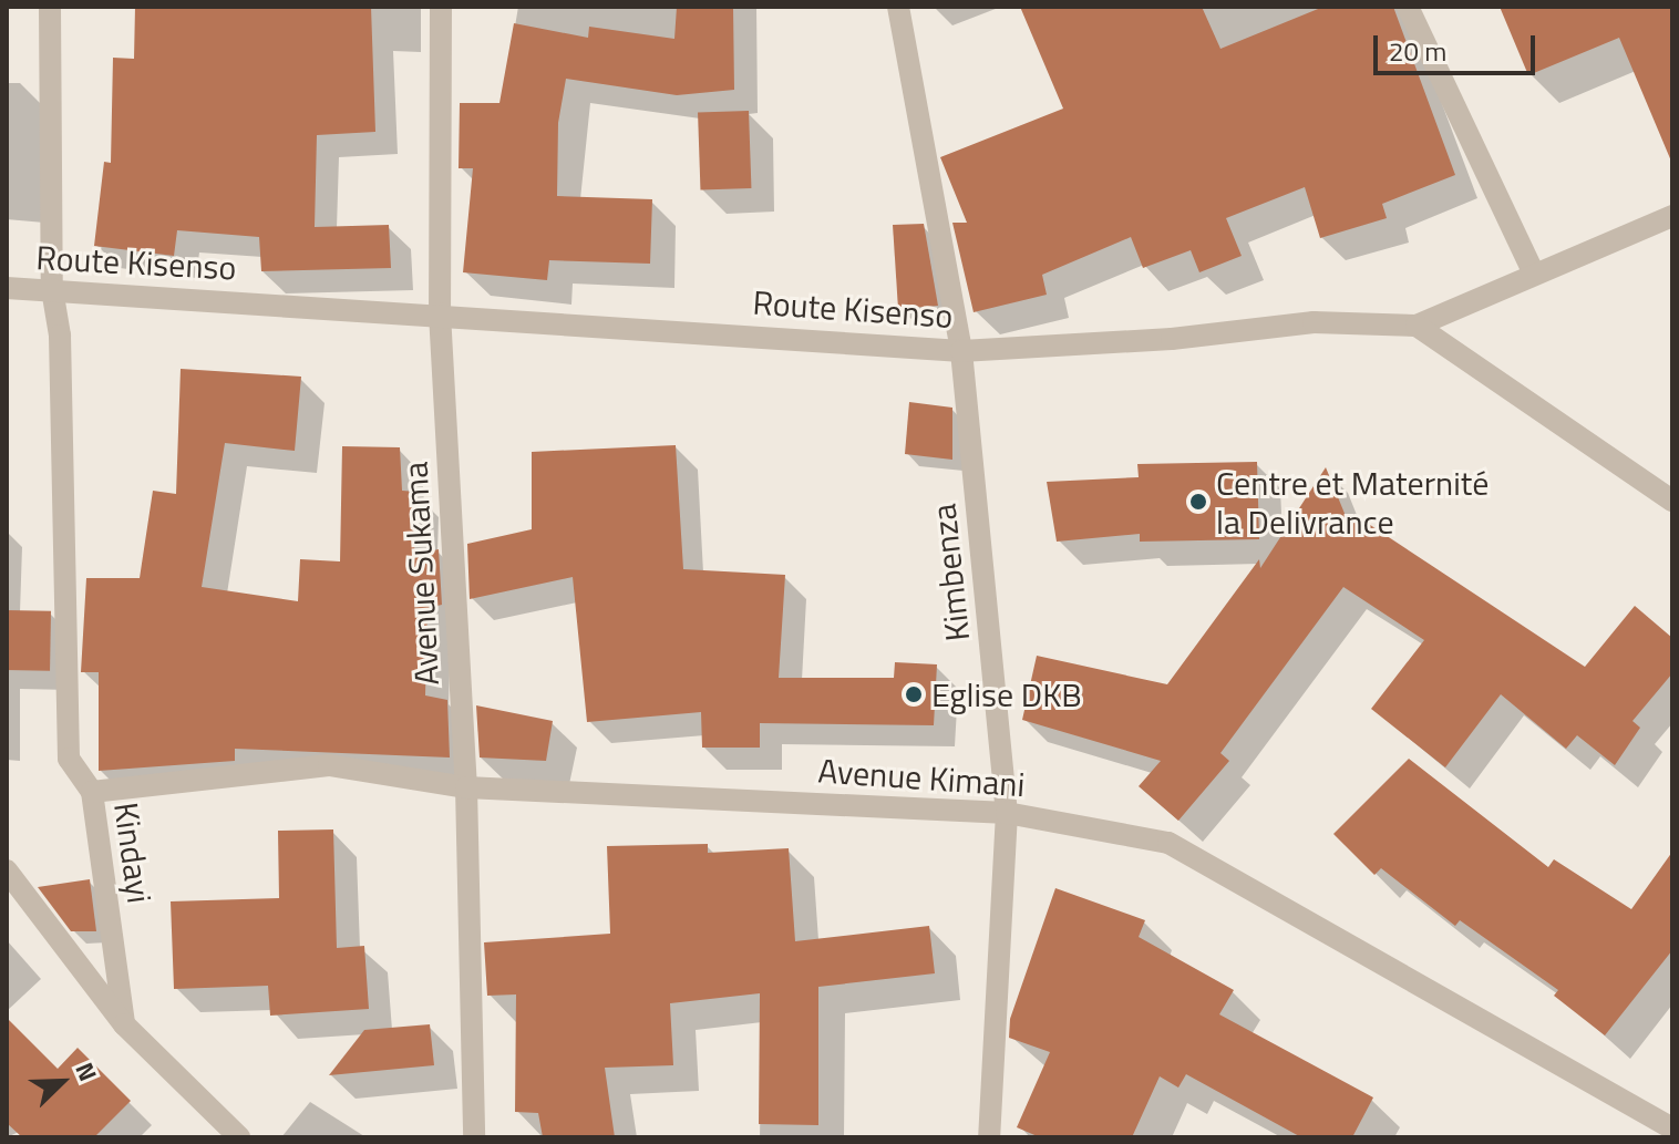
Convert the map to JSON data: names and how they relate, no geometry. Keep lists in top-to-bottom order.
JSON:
{
  "streets": {
    "street": [
      "Route Kisenso",
      "Kimbenza",
      "Avenue Sukama",
      "Avenue Kimani",
      "Kindayi"
    ]
  },
  "crossings": [
    ["Route Kisenso", "Kimbenza"],
    ["Route Kisenso", "Avenue Sukama"],
    ["Route Kisenso", "Kindayi"],
    ["Kimbenza", "Avenue Kimani"],
    ["Avenue Sukama", "Avenue Kimani"],
    ["Avenue Kimani", "Kindayi"]
  ],
  "places": ["Centre et Maternité la Delivrance", "Eglise DKB"],
  "scale_bar": "20 m",
  "north": "top right"
}
